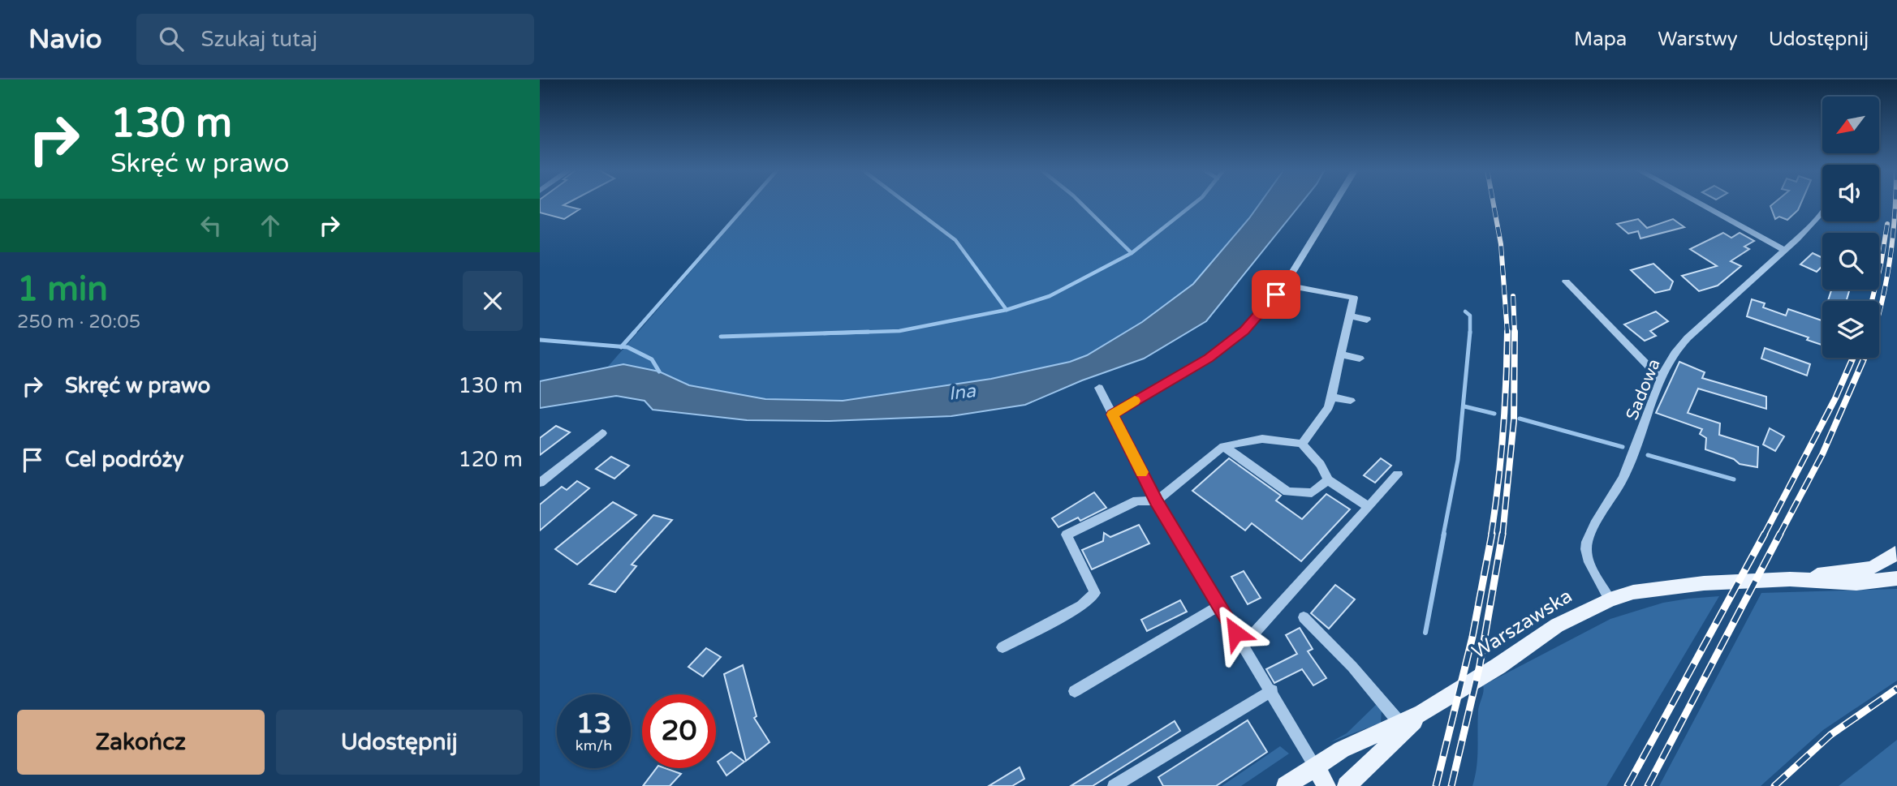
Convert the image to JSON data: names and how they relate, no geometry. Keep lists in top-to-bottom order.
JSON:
{
  "streets": {
    "main road": ["Warszawska"],
    "street": ["Sadowa"]
  },
  "crossings": [
    ["Sadowa", "Warszawska"]
  ],
  "water": ["Ina"],
  "north": "bottom left",
  "page": {
    "header": "Navio",
    "search": "Szukaj tutaj",
    "nav": ["Mapa", "Warstwy", "Udostępnij"],
    "turn": ["130 m", "Skręć w prawo"],
    "heading": ["1 min", "250 m · 20:05"],
    "list": [
      {
        "name": "Skręć w prawo",
        "value": "130 m"
      },
      {
        "name": "Cel podróży",
        "value": "120 m"
      }
    ],
    "speed": "13 km/h",
    "limit": "20",
    "buttons": ["Zakończ", "Udostępnij"]
  }
}
